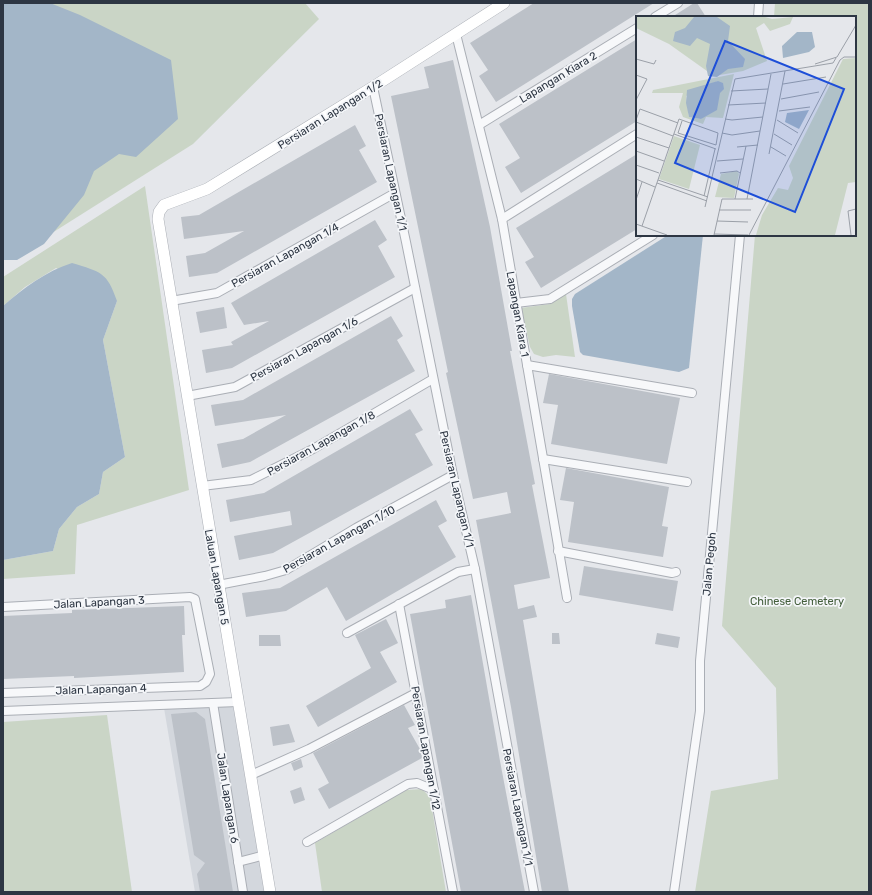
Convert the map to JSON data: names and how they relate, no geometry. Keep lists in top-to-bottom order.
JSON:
{
  "streets": {
    "street": [
      "Lapangan Kiara 2",
      "Persiaran Lapangan 1/2",
      "Persiaran Lapangan 1/1",
      "Persiaran Lapangan 1/4",
      "Lapangan Kiara 1",
      "Persiaran Lapangan 1/6",
      "Persiaran Lapangan 1/8",
      "Persiaran Lapangan 1/10",
      "Jalan Pegoh",
      "Laluan Lapangan 5",
      "Jalan Lapangan 3",
      "Jalan Lapangan 4",
      "Persiaran Lapangan 1/12",
      "Jalan Lapangan 6"
    ]
  },
  "crossings": [
    ["Lapangan Kiara 2", "Lapangan Kiara 1"],
    ["Persiaran Lapangan 1/2", "Persiaran Lapangan 1/1"],
    ["Persiaran Lapangan 1/2", "Lapangan Kiara 1"],
    ["Persiaran Lapangan 1/2", "Laluan Lapangan 5"],
    ["Persiaran Lapangan 1/1", "Persiaran Lapangan 1/4"],
    ["Persiaran Lapangan 1/1", "Persiaran Lapangan 1/6"],
    ["Persiaran Lapangan 1/1", "Persiaran Lapangan 1/8"],
    ["Persiaran Lapangan 1/1", "Persiaran Lapangan 1/10"],
    ["Persiaran Lapangan 1/4", "Laluan Lapangan 5"],
    ["Persiaran Lapangan 1/6", "Laluan Lapangan 5"],
    ["Persiaran Lapangan 1/8", "Laluan Lapangan 5"],
    ["Persiaran Lapangan 1/10", "Laluan Lapangan 5"],
    ["Jalan Lapangan 3", "Jalan Lapangan 4"]
  ],
  "parks": ["Chinese Cemetery"]
}
